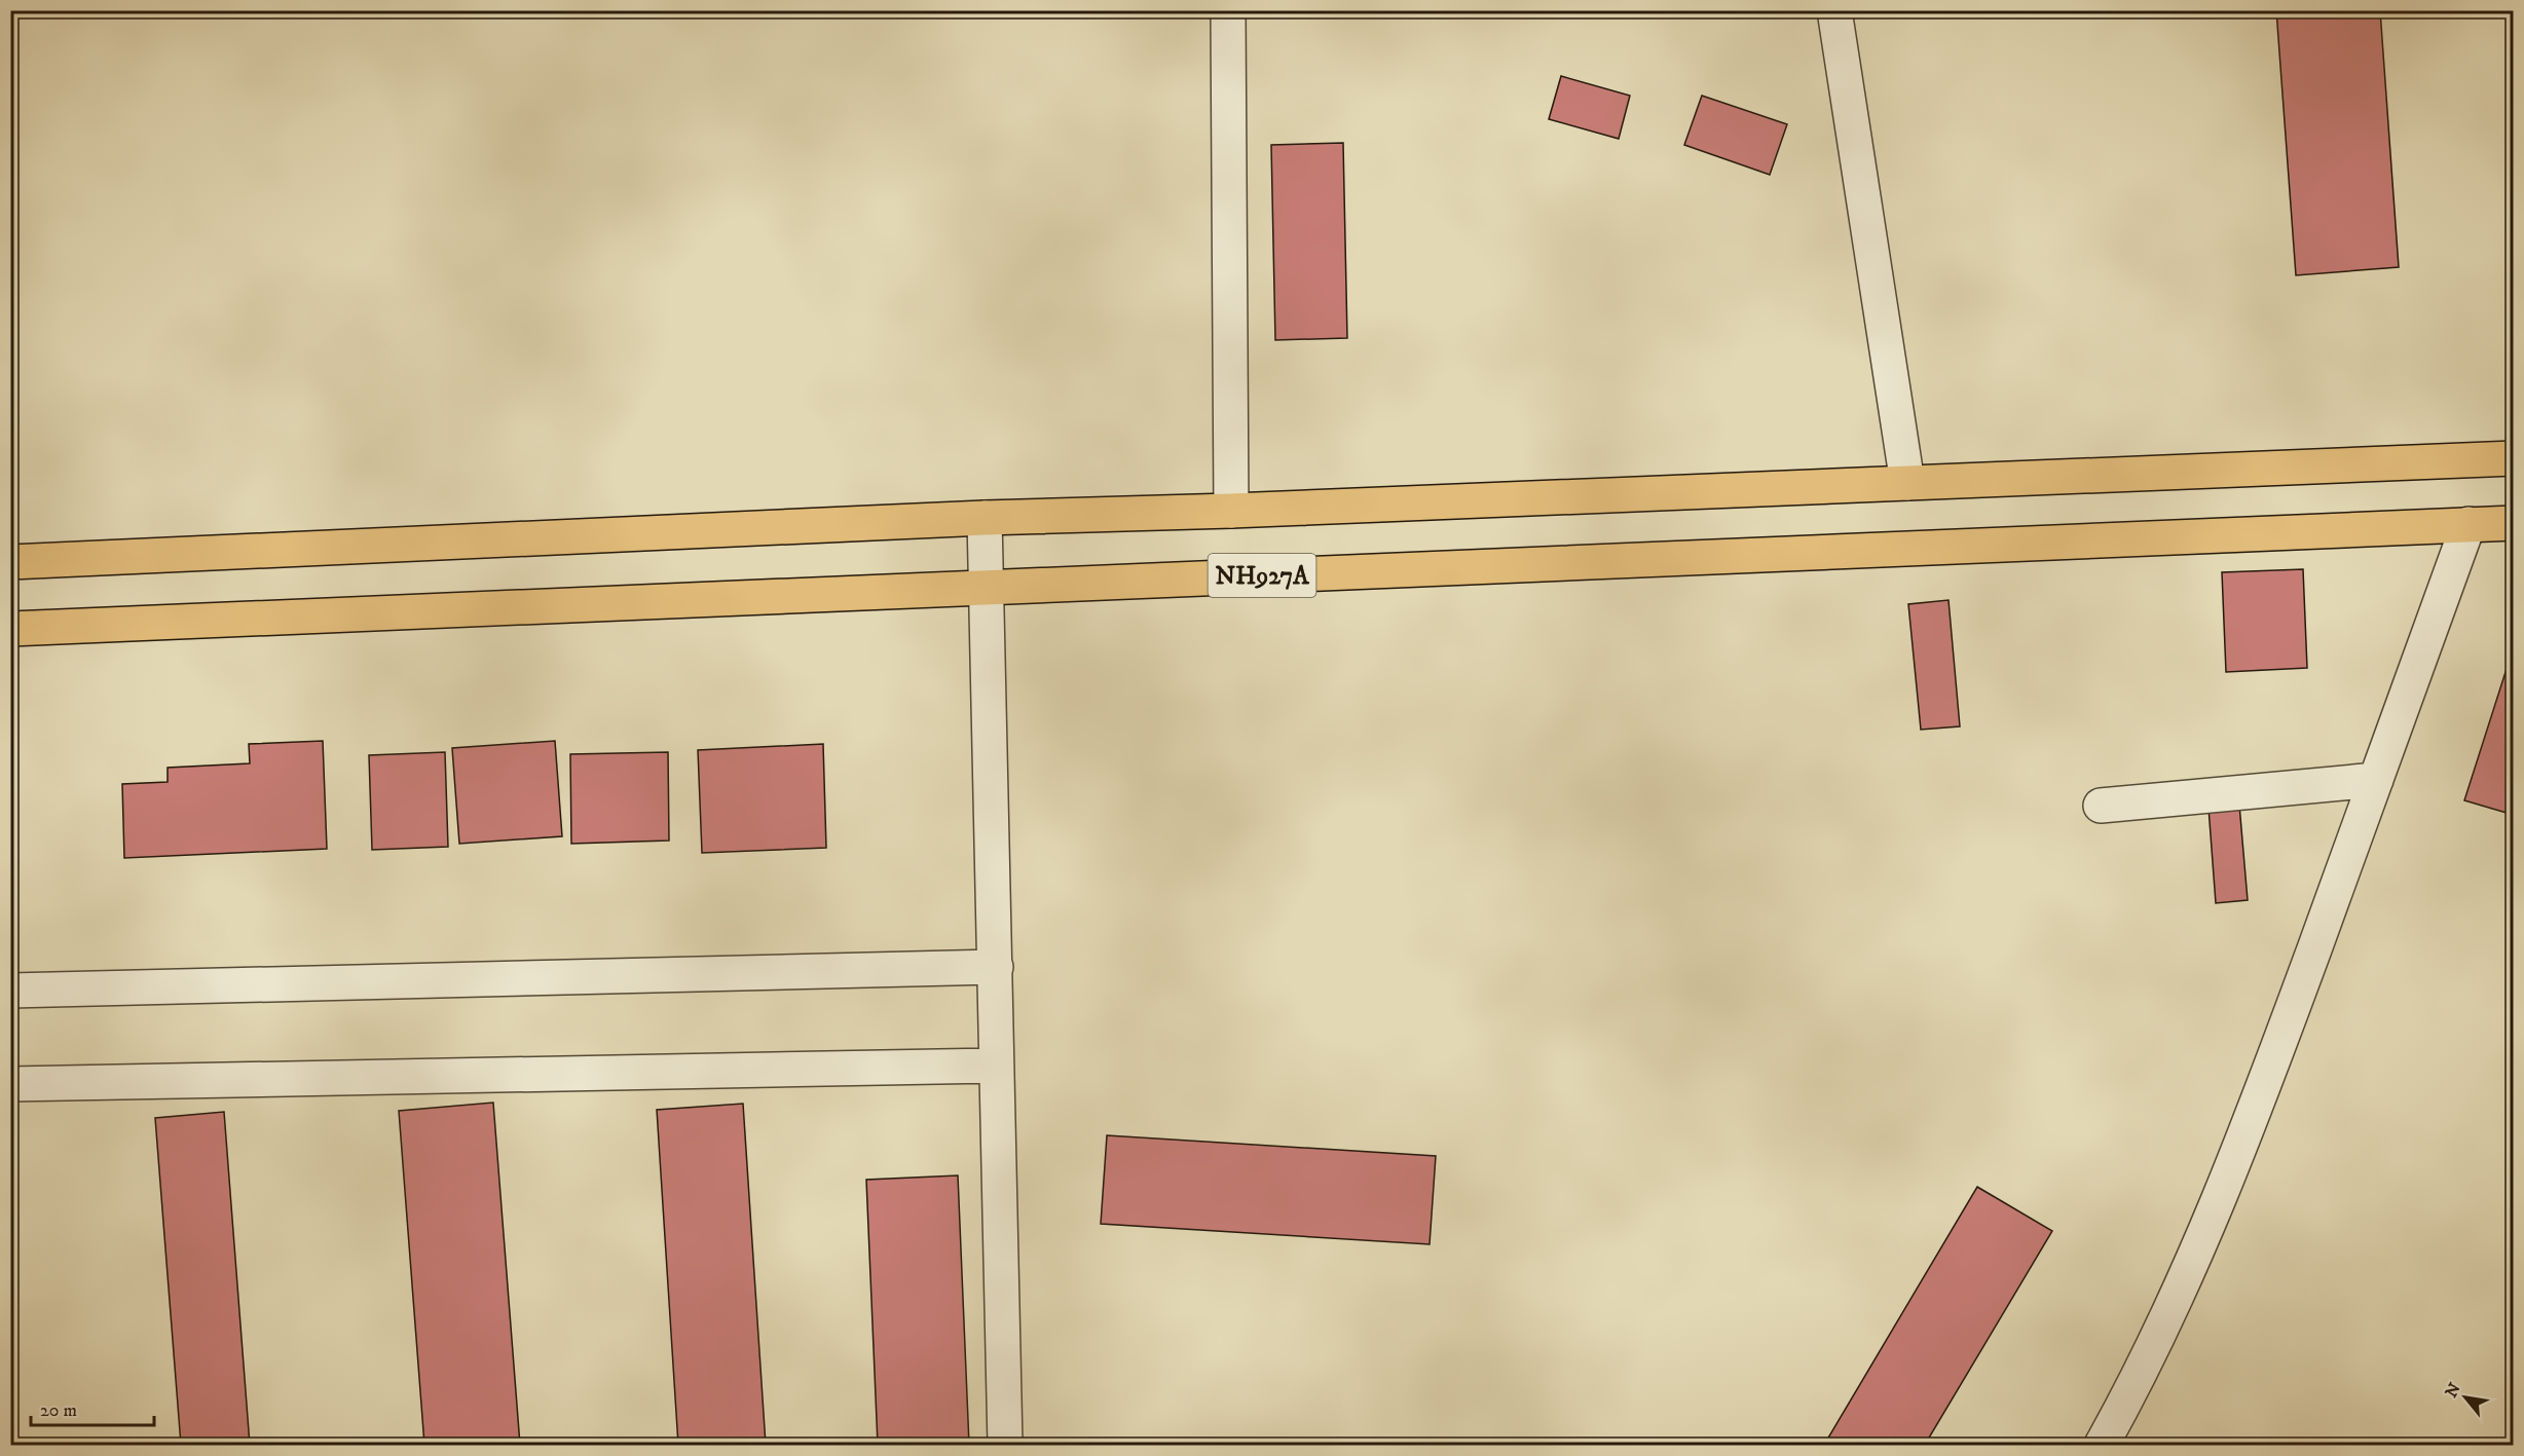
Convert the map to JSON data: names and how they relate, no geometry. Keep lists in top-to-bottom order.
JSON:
{
  "streets": {
    "highway": ["NH927A"]
  },
  "scale_bar": "20 m",
  "north": "top left"
}
